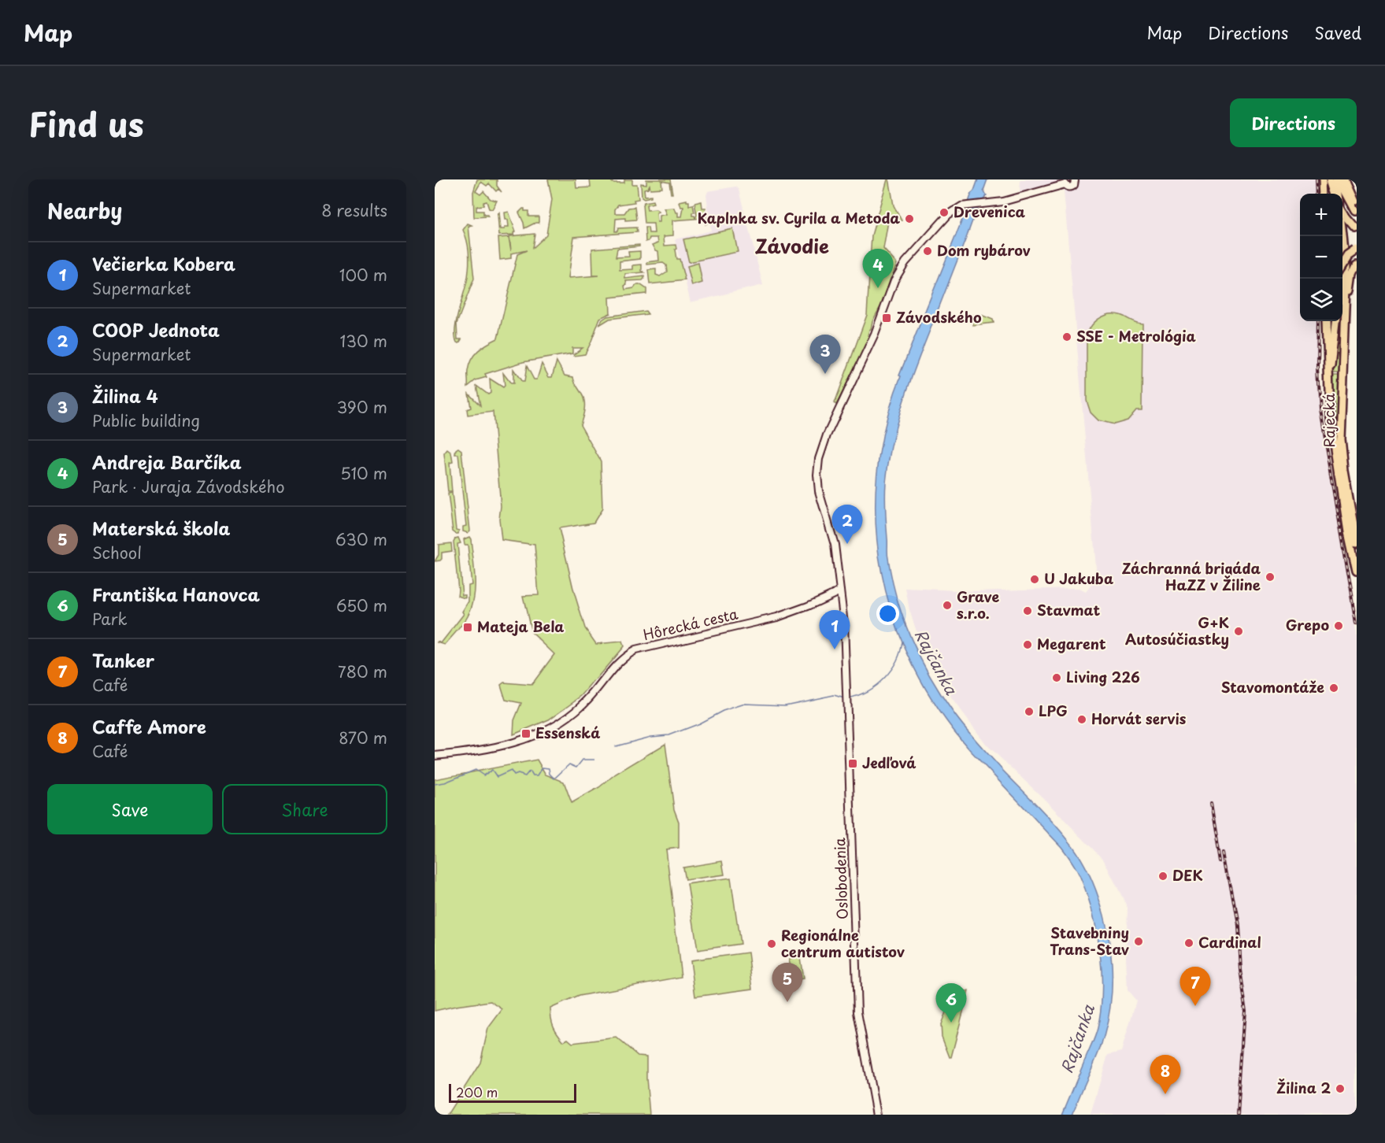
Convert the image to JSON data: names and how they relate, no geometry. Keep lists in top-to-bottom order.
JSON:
{
  "streets": {
    "main road": ["Rajecká"],
    "street": ["Hôrecká cesta", "Oslobodenia"]
  },
  "crossings": [
    ["Hôrecká cesta", "Oslobodenia"]
  ],
  "districts": ["Závodie"],
  "water": ["Rajčanka"],
  "places": {
    "other": [
      "Drevenica",
      "Kaplnka sv. Cyrila a Metoda",
      "Dom rybárov",
      "SSE - Metrológia",
      "Záchranná brigáda HaZZ v Žiline",
      "U Jakuba",
      "Grave s.r.o.",
      "Stavmat",
      "Grepo",
      "G+K Autosúčiastky",
      "Megarent",
      "Living 226",
      "Stavomontáže",
      "LPG",
      "Horvát servis",
      "DEK",
      "Stavebniny Trans-Stav",
      "Cardinal",
      "Regionálne centrum autistov",
      "Žilina 2"
    ],
    "transit": [
      "Závodského",
      "Mateja Bela",
      "Essenská",
      "Jedľová"
    ]
  },
  "scale_bar": "200 m",
  "page": {
    "header": "Map",
    "nav": ["Map", "Directions", "Saved"],
    "title": "Find us",
    "buttons": [
      "Directions",
      ["Save", "Share"]
    ],
    "heading": ["Nearby", "8 results"],
    "map_buttons": ["+", "−"],
    "list": [
      {
        "mark": "1",
        "name": "Večierka Kobera",
        "note": "Supermarket",
        "value": "100 m"
      },
      {
        "mark": "2",
        "name": "COOP Jednota",
        "note": "Supermarket",
        "value": "130 m"
      },
      {
        "mark": "3",
        "name": "Žilina 4",
        "note": "Public building",
        "value": "390 m"
      },
      {
        "mark": "4",
        "name": "Andreja Barčíka",
        "note": "Park · Juraja Závodského",
        "value": "510 m"
      },
      {
        "mark": "5",
        "name": "Materská škola",
        "note": "School",
        "value": "630 m"
      },
      {
        "mark": "6",
        "name": "Františka Hanovca",
        "note": "Park",
        "value": "650 m"
      },
      {
        "mark": "7",
        "name": "Tanker",
        "note": "Café",
        "value": "780 m"
      },
      {
        "mark": "8",
        "name": "Caffe Amore",
        "note": "Café",
        "value": "870 m"
      }
    ],
    "pins": [
      "4",
      "3",
      "2",
      "1",
      "5",
      "7",
      "6",
      "8"
    ],
    "scale": "200 m"
  }
}
